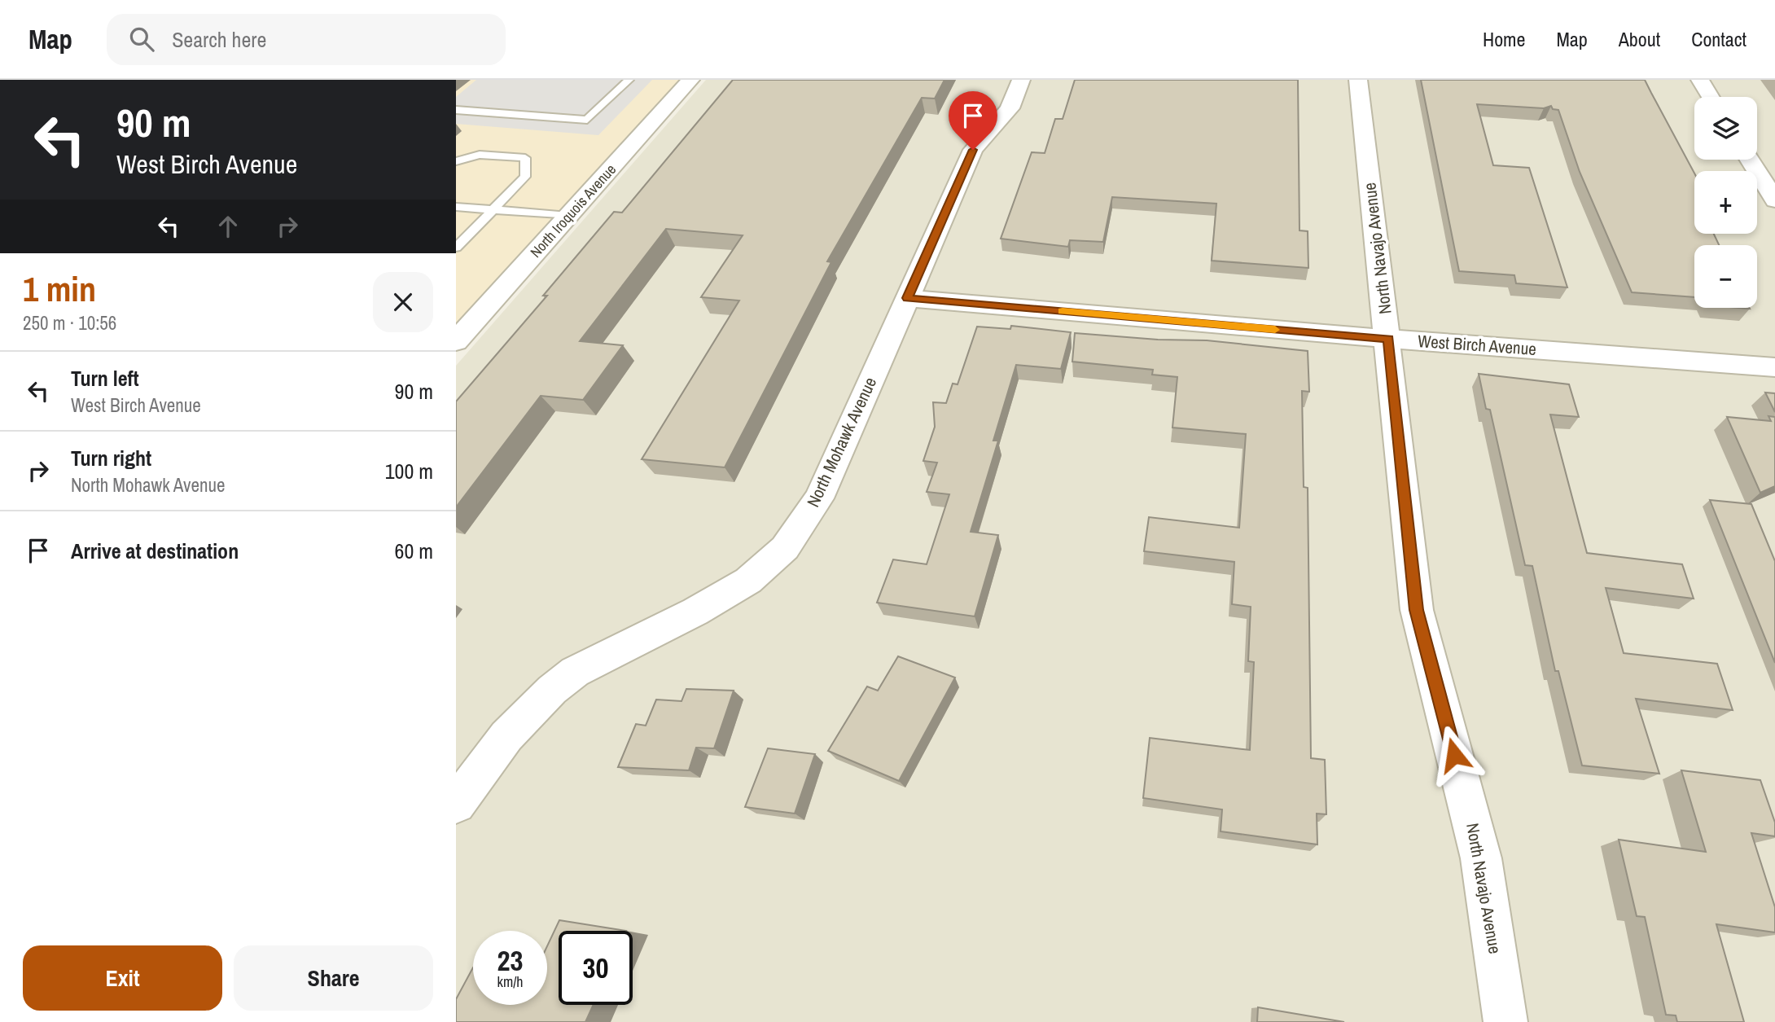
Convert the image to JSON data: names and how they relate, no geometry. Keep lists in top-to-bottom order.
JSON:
{
  "streets": {
    "street": [
      "North Iroquois Avenue",
      "North Navajo Avenue",
      "West Birch Avenue",
      "North Mohawk Avenue"
    ]
  },
  "crossings": [
    ["North Navajo Avenue", "West Birch Avenue"],
    ["West Birch Avenue", "North Mohawk Avenue"]
  ],
  "page": {
    "header": "Map",
    "search": "Search here",
    "nav": [
      "Home",
      "Map",
      "About",
      "Contact"
    ],
    "turn": ["90 m", "West Birch Avenue"],
    "map_buttons": ["+", "−"],
    "heading": ["1 min", "250 m · 10:56"],
    "list": [
      {
        "name": "Turn left",
        "note": "West Birch Avenue",
        "value": "90 m"
      },
      {
        "name": "Turn right",
        "note": "North Mohawk Avenue",
        "value": "100 m"
      },
      {
        "name": "Arrive at destination",
        "value": "60 m"
      }
    ],
    "speed": "23 km/h",
    "limit": "30",
    "buttons": ["Exit", "Share"]
  }
}
